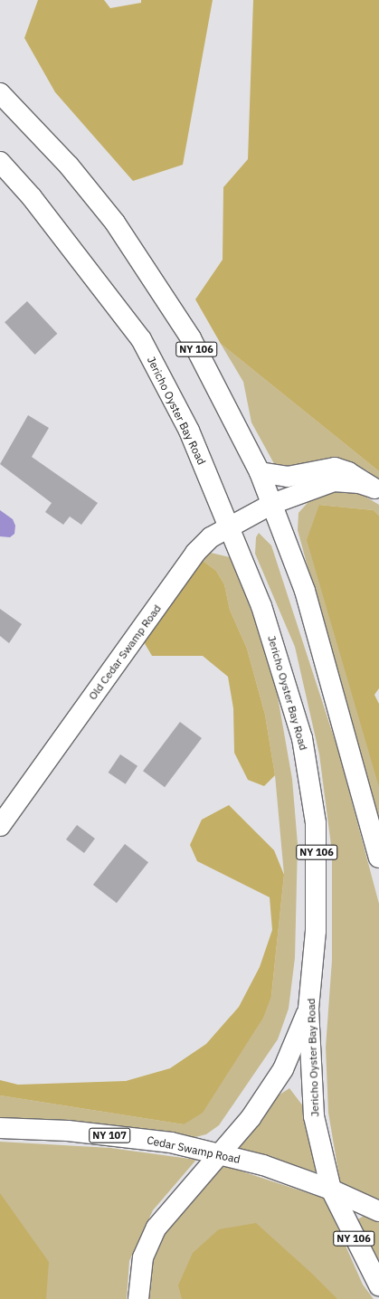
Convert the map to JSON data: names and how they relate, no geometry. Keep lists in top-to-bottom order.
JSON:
{
  "streets": {
    "main road": [
      "NY 106",
      "Jericho Oyster Bay Road",
      "Old Cedar Swamp Road",
      "NY 107",
      "Cedar Swamp Road"
    ]
  },
  "crossings": [
    ["NY 106", "Old Cedar Swamp Road"],
    ["Jericho Oyster Bay Road", "Old Cedar Swamp Road"],
    ["Jericho Oyster Bay Road", "Cedar Swamp Road"]
  ]
}
